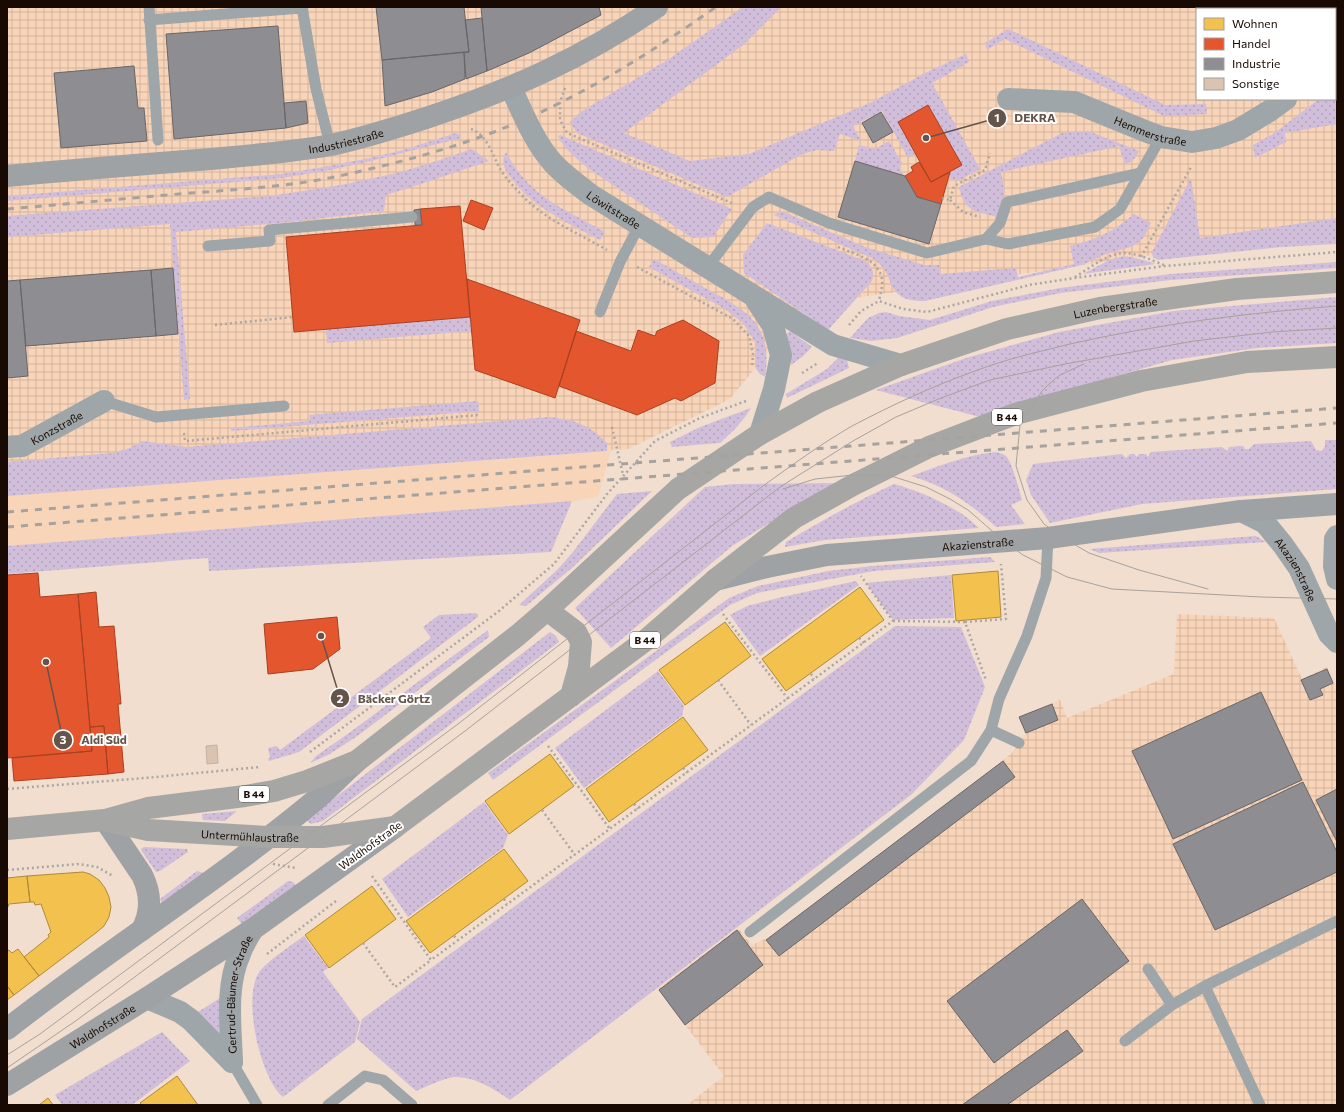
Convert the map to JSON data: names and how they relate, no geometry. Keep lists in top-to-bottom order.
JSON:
{
  "streets": {
    "main road": [
      "Luzenbergstraße",
      "B 44",
      "Untermühlaustraße",
      "Waldhofstraße"
    ],
    "street": [
      "Hemmerstraße",
      "Industriestraße",
      "Löwitstraße",
      "Konzstraße",
      "Akazienstraße",
      "Gertrud-Bäumer-Straße"
    ]
  },
  "crossings": [
    ["Industriestraße", "Löwitstraße"],
    ["Löwitstraße", "Luzenbergstraße"],
    ["Löwitstraße", "B 44"],
    ["Luzenbergstraße", "B 44"],
    ["B 44", "Akazienstraße"],
    ["B 44", "Untermühlaustraße"],
    ["B 44", "Waldhofstraße"],
    ["Akazienstraße", "Waldhofstraße"],
    ["Untermühlaustraße", "Waldhofstraße"],
    ["Waldhofstraße", "Gertrud-Bäumer-Straße"]
  ],
  "places": ["DEKRA", "Bäcker Görtz", "Aldi Süd"],
  "legend": [
    "Wohnen",
    "Handel",
    "Industrie",
    "Sonstige"
  ]
}
